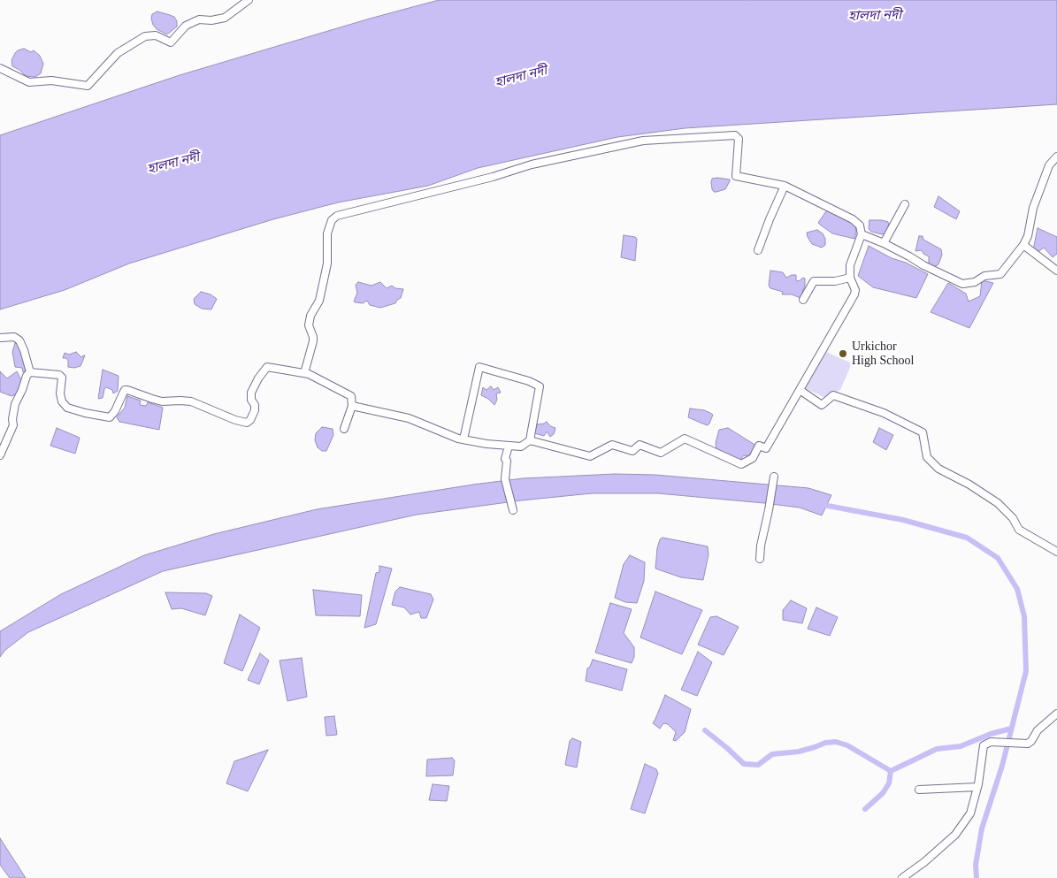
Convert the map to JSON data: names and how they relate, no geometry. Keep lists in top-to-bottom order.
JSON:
{
  "water": ["হালদা নদী"],
  "places": ["Urkichor High School"]
}
